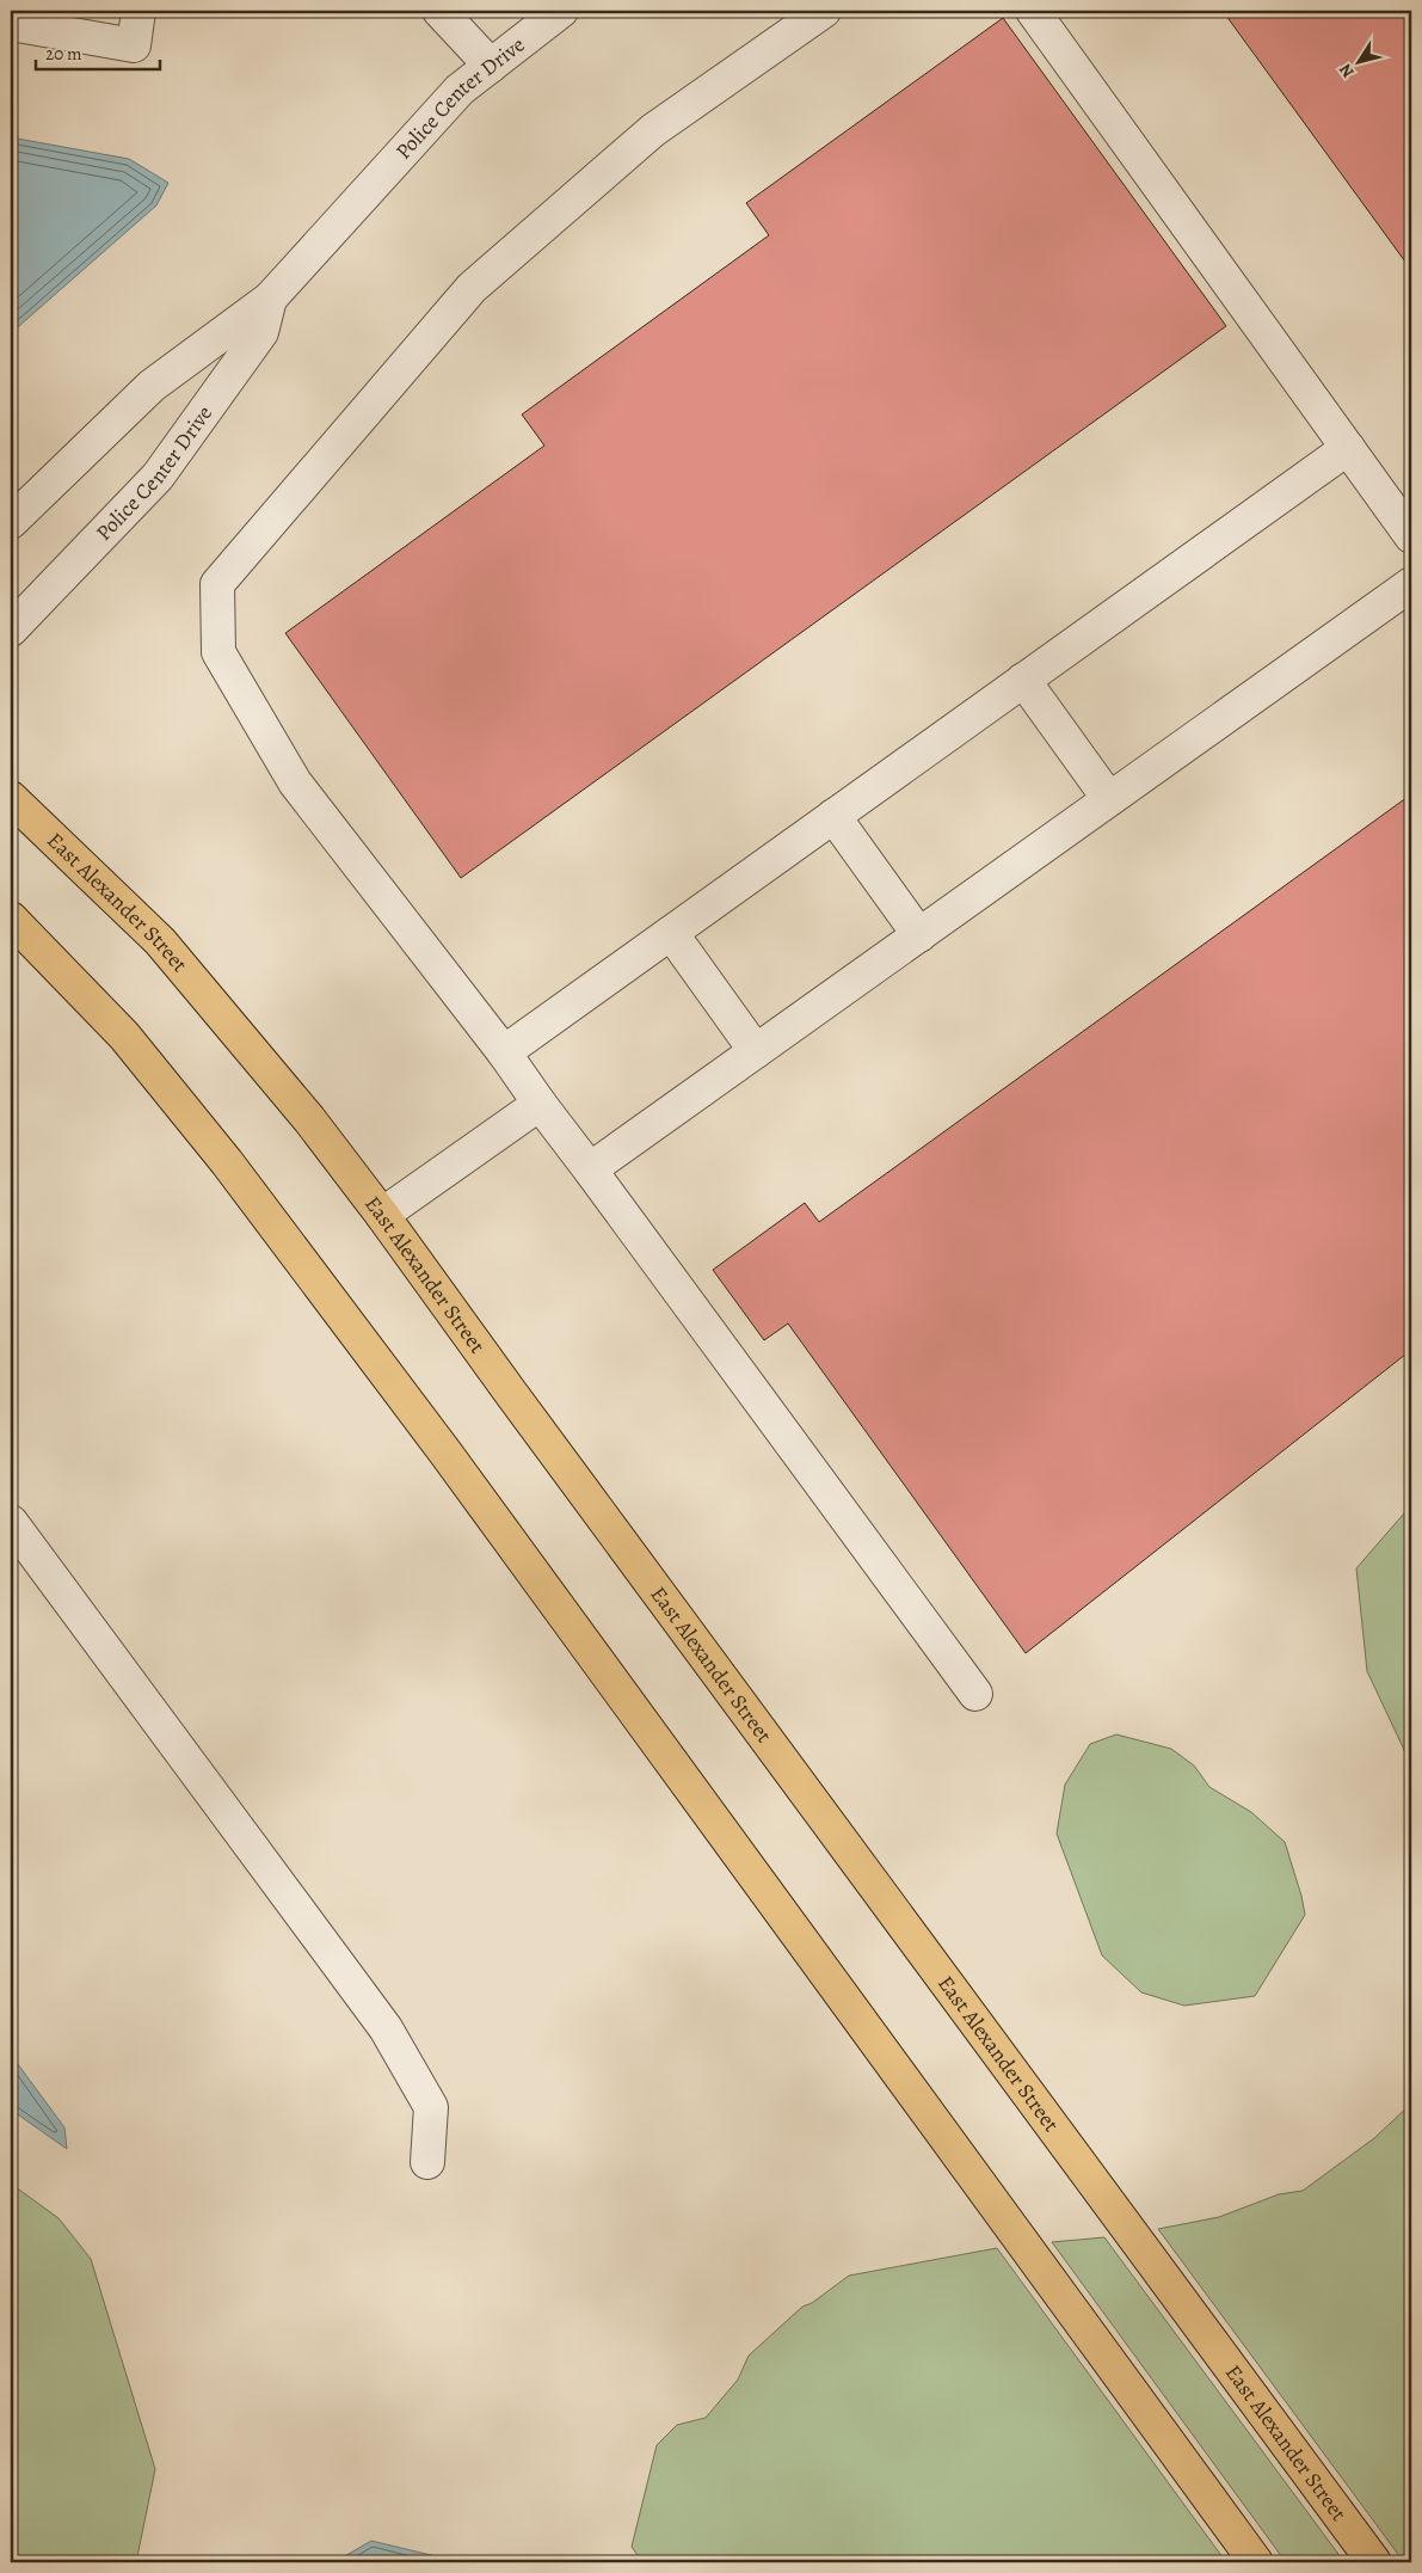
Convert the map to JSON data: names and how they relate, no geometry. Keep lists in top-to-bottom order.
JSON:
{
  "streets": {
    "main road": ["East Alexander Street"],
    "street": ["Police Center Drive"]
  },
  "scale_bar": "20 m",
  "north": "bottom left"
}
